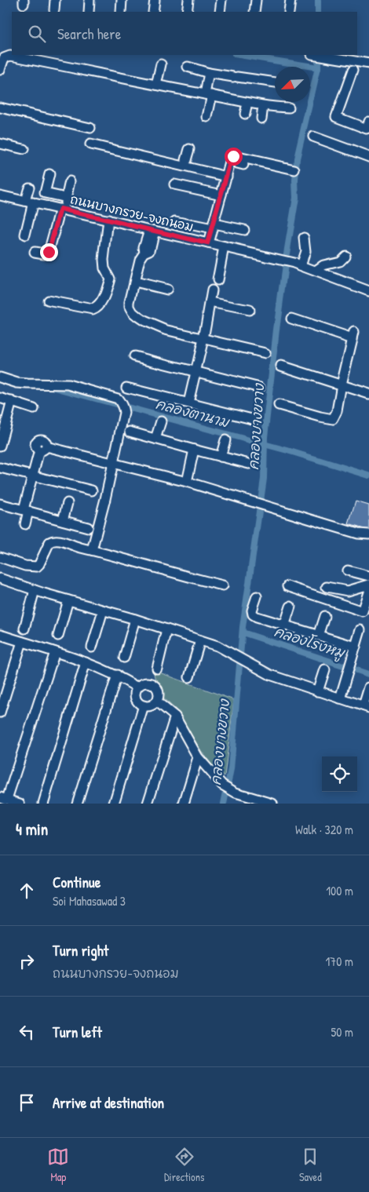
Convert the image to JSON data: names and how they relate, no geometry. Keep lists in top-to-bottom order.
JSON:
{
  "streets": {
    "street": ["ถนนบางกรวย-จงถนอม"]
  },
  "water": ["คลองตานาม", "คลองบางขวาง", "คลองโรงหมู"],
  "north": "bottom left",
  "page": {
    "search": "Search here",
    "heading": ["4 min", "Walk · 320 m"],
    "list": [
      ["Continue", "Soi Mahasawad 3", "100 m"],
      ["Turn right", "ถนนบางกรวย-จงถนอม", "170 m"],
      ["Turn left", "50 m"],
      "Arrive at destination"
    ],
    "nav": ["Map", "Directions", "Saved"]
  }
}
